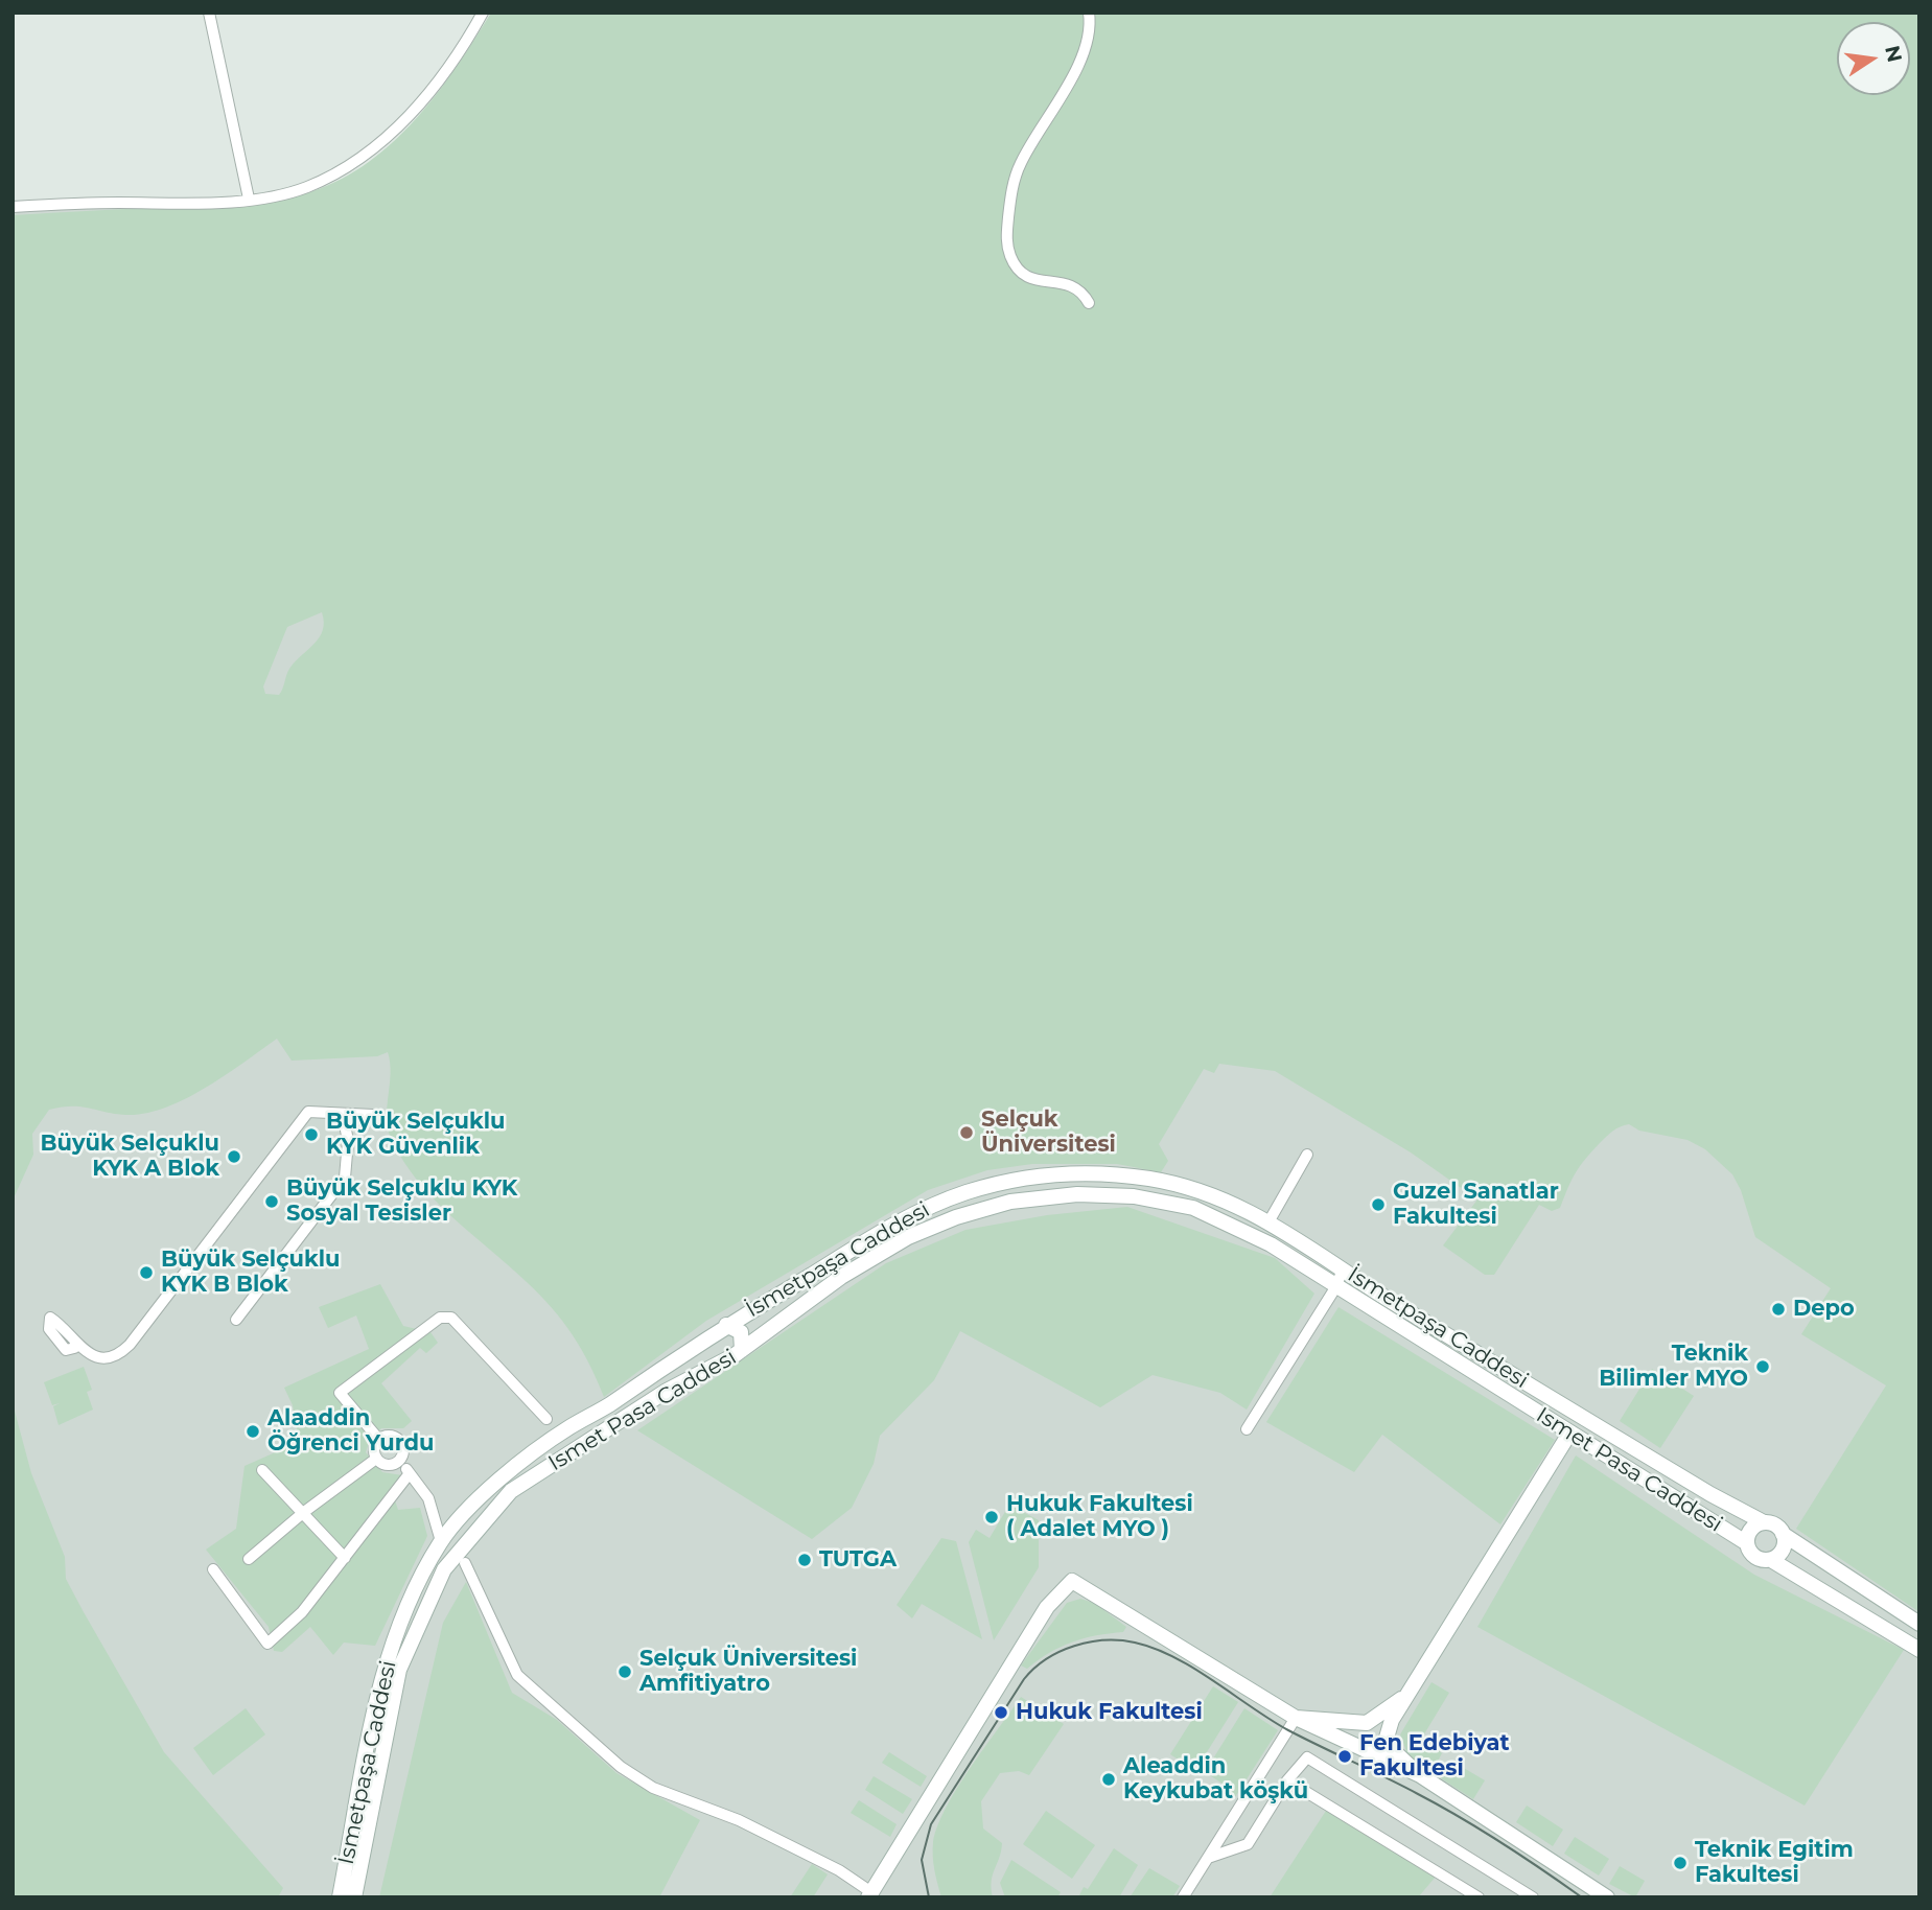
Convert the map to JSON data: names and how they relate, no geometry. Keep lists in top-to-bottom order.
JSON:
{
  "streets": {
    "main road": ["İsmetpaşa Caddesi", "Ismet Pasa Caddesi"]
  },
  "crossings": [
    ["İsmetpaşa Caddesi", "Ismet Pasa Caddesi"]
  ],
  "places": [
    "Selçuk Üniversitesi",
    "Büyük Selçuklu KYK Güvenlik",
    "Büyük Selçuklu KYK A Blok",
    "Büyük Selçuklu KYK Sosyal Tesisler",
    "Guzel Sanatlar Fakultesi",
    "Büyük Selçuklu KYK B Blok",
    "Depo",
    "Teknik Bilimler MYO",
    "Alaaddin Öğrenci Yurdu",
    "Hukuk Fakultesi ( Adalet MYO )",
    "TUTGA",
    "Selçuk Üniversitesi Amfitiyatro",
    "Hukuk Fakultesi",
    "Fen Edebiyat Fakultesi",
    "Aleaddin Keykubat köşkü",
    "Teknik Egitim Fakultesi"
  ],
  "north": "right"
}
